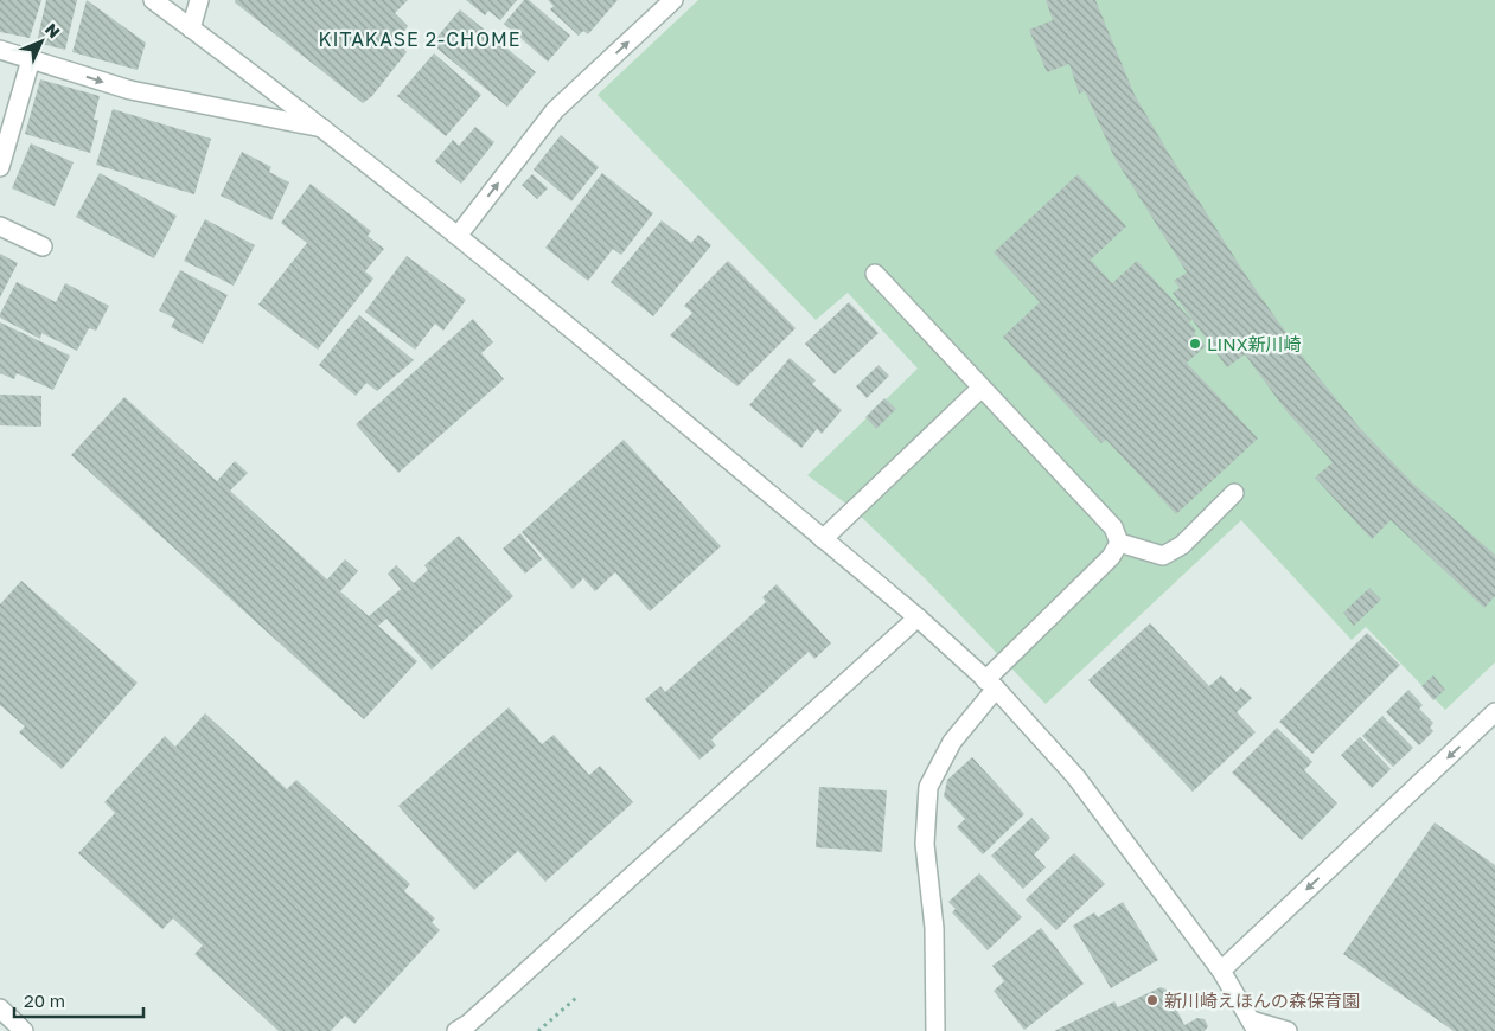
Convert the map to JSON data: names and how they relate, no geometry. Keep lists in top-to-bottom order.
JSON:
{
  "districts": ["KITAKASE 2-CHOME"],
  "places": ["LINX新川崎", "新川崎えほんの森保育園"],
  "scale_bar": "20 m",
  "north": "top right"
}
